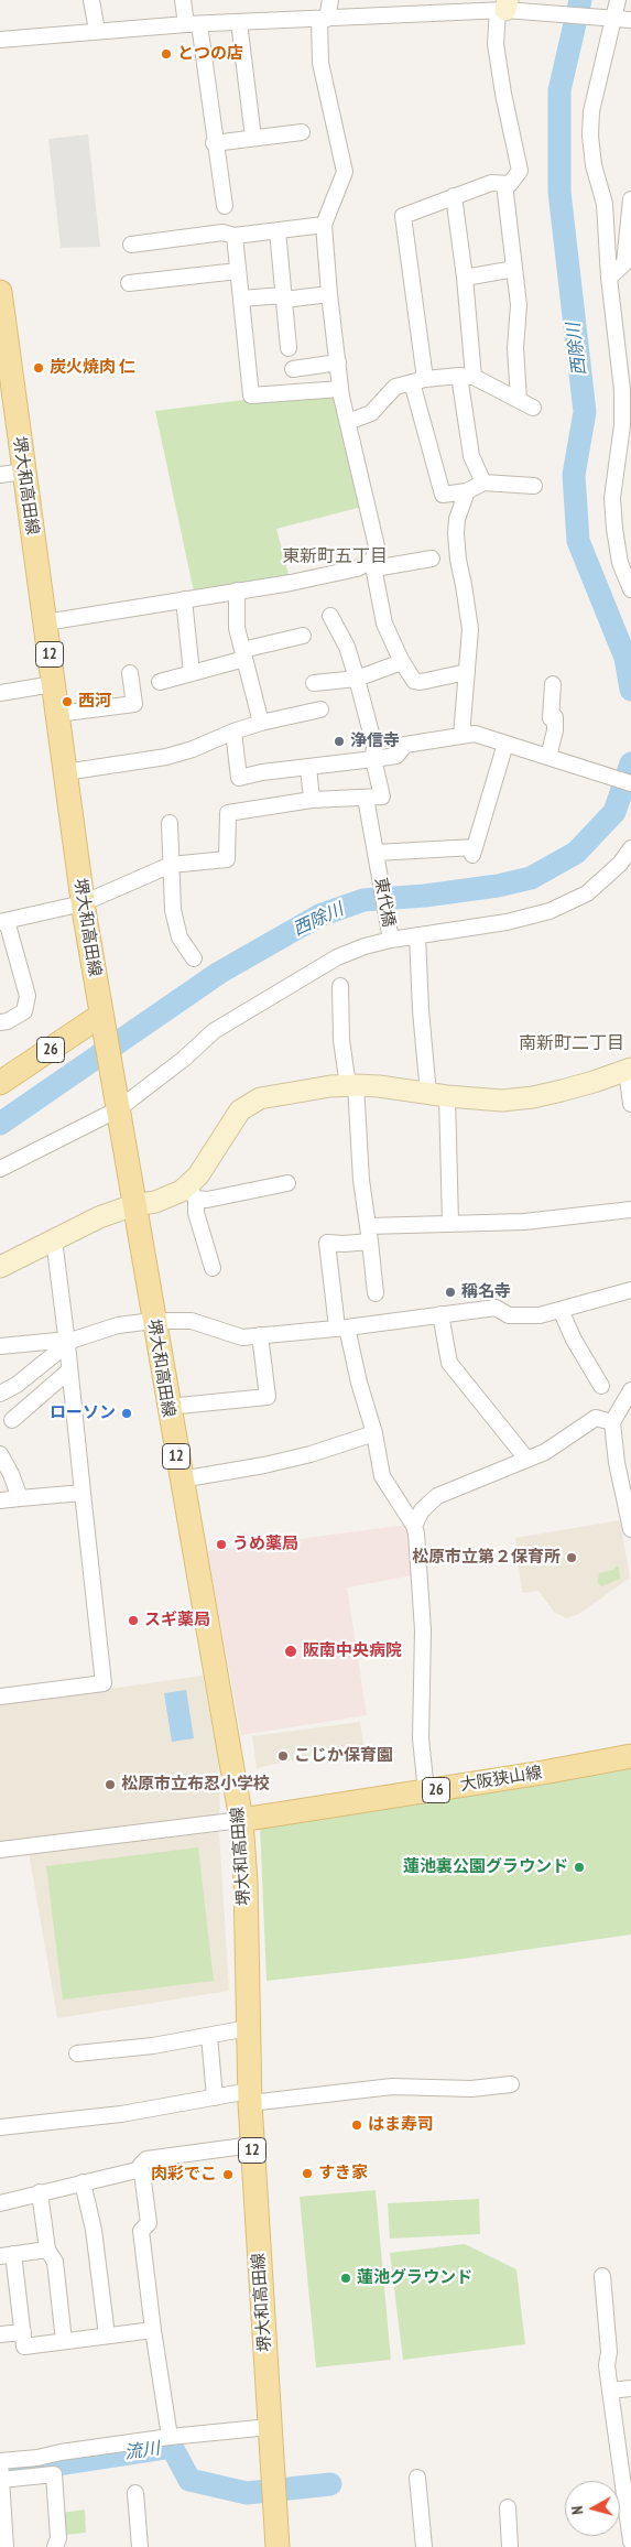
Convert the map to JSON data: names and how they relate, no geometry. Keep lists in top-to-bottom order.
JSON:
{
  "streets": {
    "main road": [
      "堺大和高田線",
      "12",
      "26",
      "大阪狭山線"
    ],
    "street": ["東代橋"]
  },
  "crossings": [
    ["堺大和高田線", "26"],
    ["堺大和高田線", "大阪狭山線"]
  ],
  "districts": ["東新町五丁目", "南新町二丁目"],
  "water": ["西除川", "流川"],
  "places": [
    "とつの店",
    "炭火焼肉 仁",
    "西河",
    "浄信寺",
    "稱名寺",
    "ローソン",
    "うめ薬局",
    "松原市立第２保育所",
    "スギ薬局",
    "阪南中央病院",
    "こじか保育園",
    "松原市立布忍小学校",
    "蓮池裏公園グラウンド",
    "はま寿司",
    "すき家",
    "肉彩でこ",
    "蓮池グラウンド"
  ],
  "north": "left"
}
